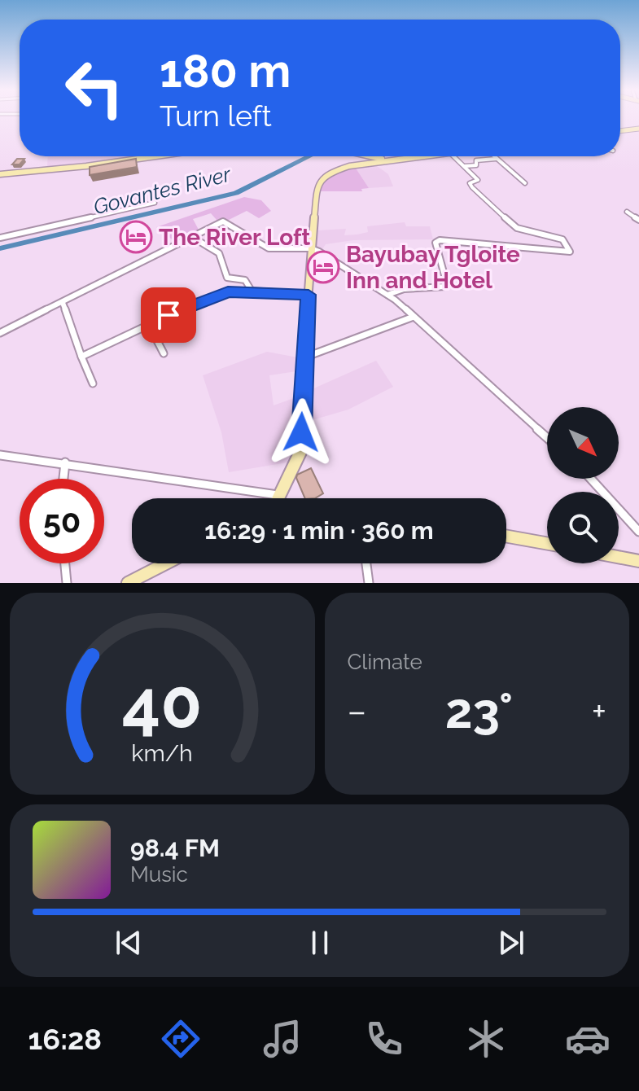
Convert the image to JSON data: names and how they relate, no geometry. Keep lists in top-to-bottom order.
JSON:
{
  "water": ["Govantes River"],
  "places": {
    "hotel": ["The River Loft", "Bayubay Tgloite Inn and Hotel"]
  },
  "north": "bottom right",
  "page": {
    "turn": ["180 m", "Turn left"],
    "limit": "50",
    "trip": "16:29 · 1 min · 360 m",
    "tile": "Climate",
    "heat": ["−", "23°", "+"],
    "song": ["98.4 FM", "Music"],
    "tabs": "16:28",
    "gauge": ["40", "km/h"]
  }
}
